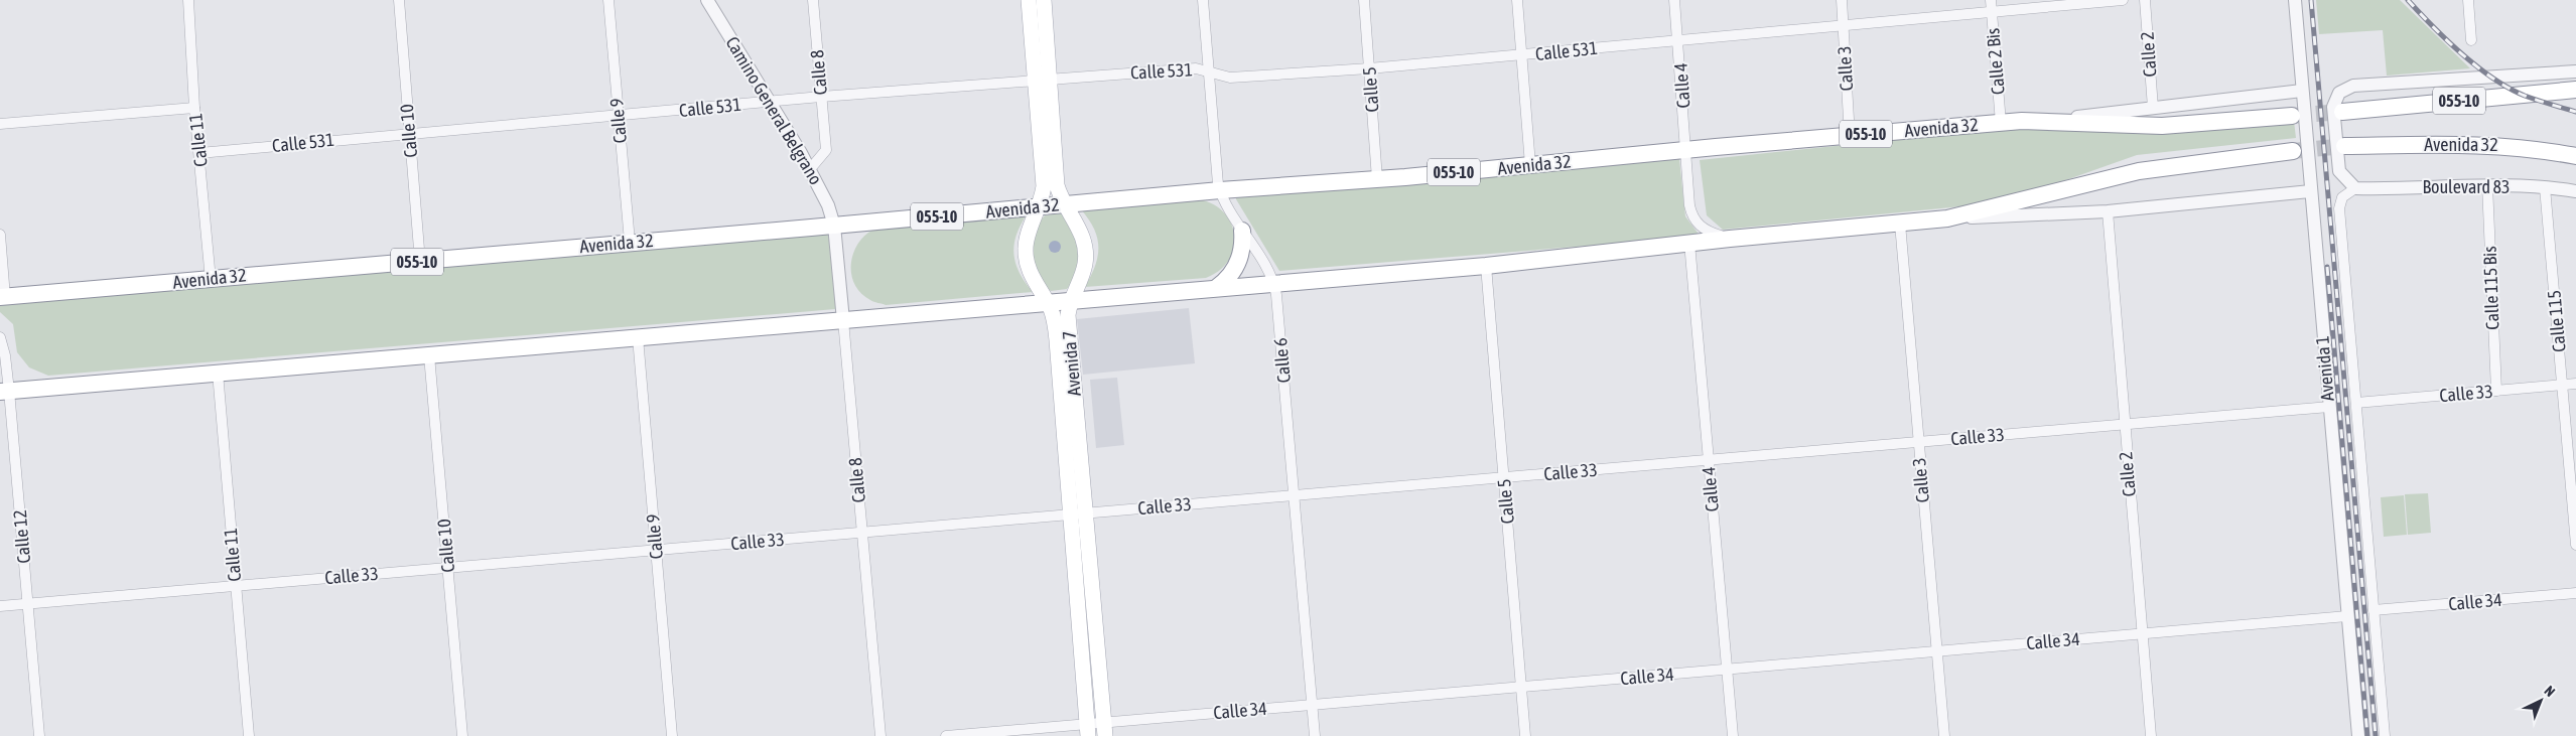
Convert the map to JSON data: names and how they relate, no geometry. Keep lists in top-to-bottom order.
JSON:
{
  "streets": {
    "highway": ["055-10", "Avenida 32"],
    "main road": ["Avenida 7"],
    "street": [
      "Calle 531",
      "Calle 2",
      "Calle 2 Bis",
      "Calle 3",
      "Calle 8",
      "Calle 4",
      "Calle 5",
      "Camino General Belgrano",
      "Calle 9",
      "Calle 10",
      "Calle 11",
      "Boulevard 83",
      "Calle 115 Bis",
      "Calle 115",
      "Calle 6",
      "Avenida 1",
      "Calle 33",
      "Calle 12",
      "Calle 34"
    ]
  },
  "crossings": [
    ["Calle 531", "Calle 2 Bis"],
    ["Calle 531", "Calle 3"],
    ["Calle 531", "Calle 8"],
    ["Calle 531", "Calle 4"],
    ["Calle 531", "Calle 5"],
    ["Calle 531", "Camino General Belgrano"],
    ["Calle 531", "Calle 9"],
    ["Calle 531", "Calle 10"],
    ["Calle 531", "Calle 11"],
    ["Calle 531", "Calle 6"],
    ["Calle 531", "Avenida 7"],
    ["Calle 2", "Avenida 32"],
    ["Calle 2", "Calle 33"],
    ["Calle 2", "Calle 34"],
    ["Calle 2 Bis", "Avenida 32"],
    ["Calle 3", "Avenida 32"],
    ["Calle 3", "Calle 33"],
    ["Calle 3", "Calle 34"],
    ["Calle 8", "Camino General Belgrano"],
    ["Calle 8", "Avenida 32"],
    ["Calle 8", "Calle 33"],
    ["Calle 4", "Avenida 32"],
    ["Calle 4", "Calle 33"],
    ["Calle 4", "Calle 34"],
    ["Calle 5", "Avenida 32"],
    ["Calle 5", "Calle 33"],
    ["Calle 5", "Calle 34"],
    ["Camino General Belgrano", "Avenida 32"],
    ["Calle 9", "Avenida 32"],
    ["Calle 9", "Calle 33"],
    ["Avenida 32", "Calle 10"],
    ["Avenida 32", "Calle 11"],
    ["Avenida 32", "Calle 6"],
    ["Avenida 32", "Avenida 7"],
    ["Avenida 32", "Avenida 1"],
    ["Calle 10", "Calle 33"],
    ["Calle 11", "Calle 33"],
    ["Boulevard 83", "Calle 115 Bis"],
    ["Boulevard 83", "Calle 115"],
    ["Boulevard 83", "Avenida 1"],
    ["Calle 115 Bis", "Calle 33"],
    ["Calle 115", "Calle 33"],
    ["Calle 6", "Calle 33"],
    ["Calle 6", "Calle 34"],
    ["Avenida 7", "Calle 33"],
    ["Avenida 7", "Calle 34"],
    ["Avenida 1", "Calle 33"],
    ["Avenida 1", "Calle 34"],
    ["Calle 33", "Calle 12"]
  ],
  "north": "top right"
}
